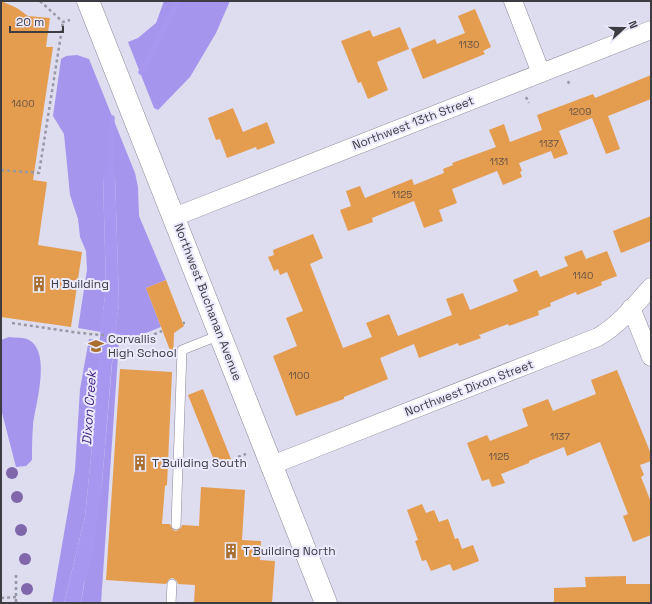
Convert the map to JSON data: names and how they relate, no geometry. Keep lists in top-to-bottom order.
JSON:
{
  "streets": {
    "street": ["Northwest 13th Street", "Northwest Buchanan Avenue", "Northwest Dixon Street"]
  },
  "crossings": [
    ["Northwest 13th Street", "Northwest Buchanan Avenue"],
    ["Northwest Buchanan Avenue", "Northwest Dixon Street"]
  ],
  "water": ["Dixon Creek"],
  "places": {
    "building": ["H Building", "T Building South", "T Building North"],
    "school or university": ["Corvallis High School"]
  },
  "house_numbers": [
    "1130",
    "1400",
    "1209",
    "1137",
    "1131",
    "1125",
    "1140",
    "1100",
    "1137",
    "1125"
  ],
  "scale_bar": "20 m",
  "north": "right"
}
